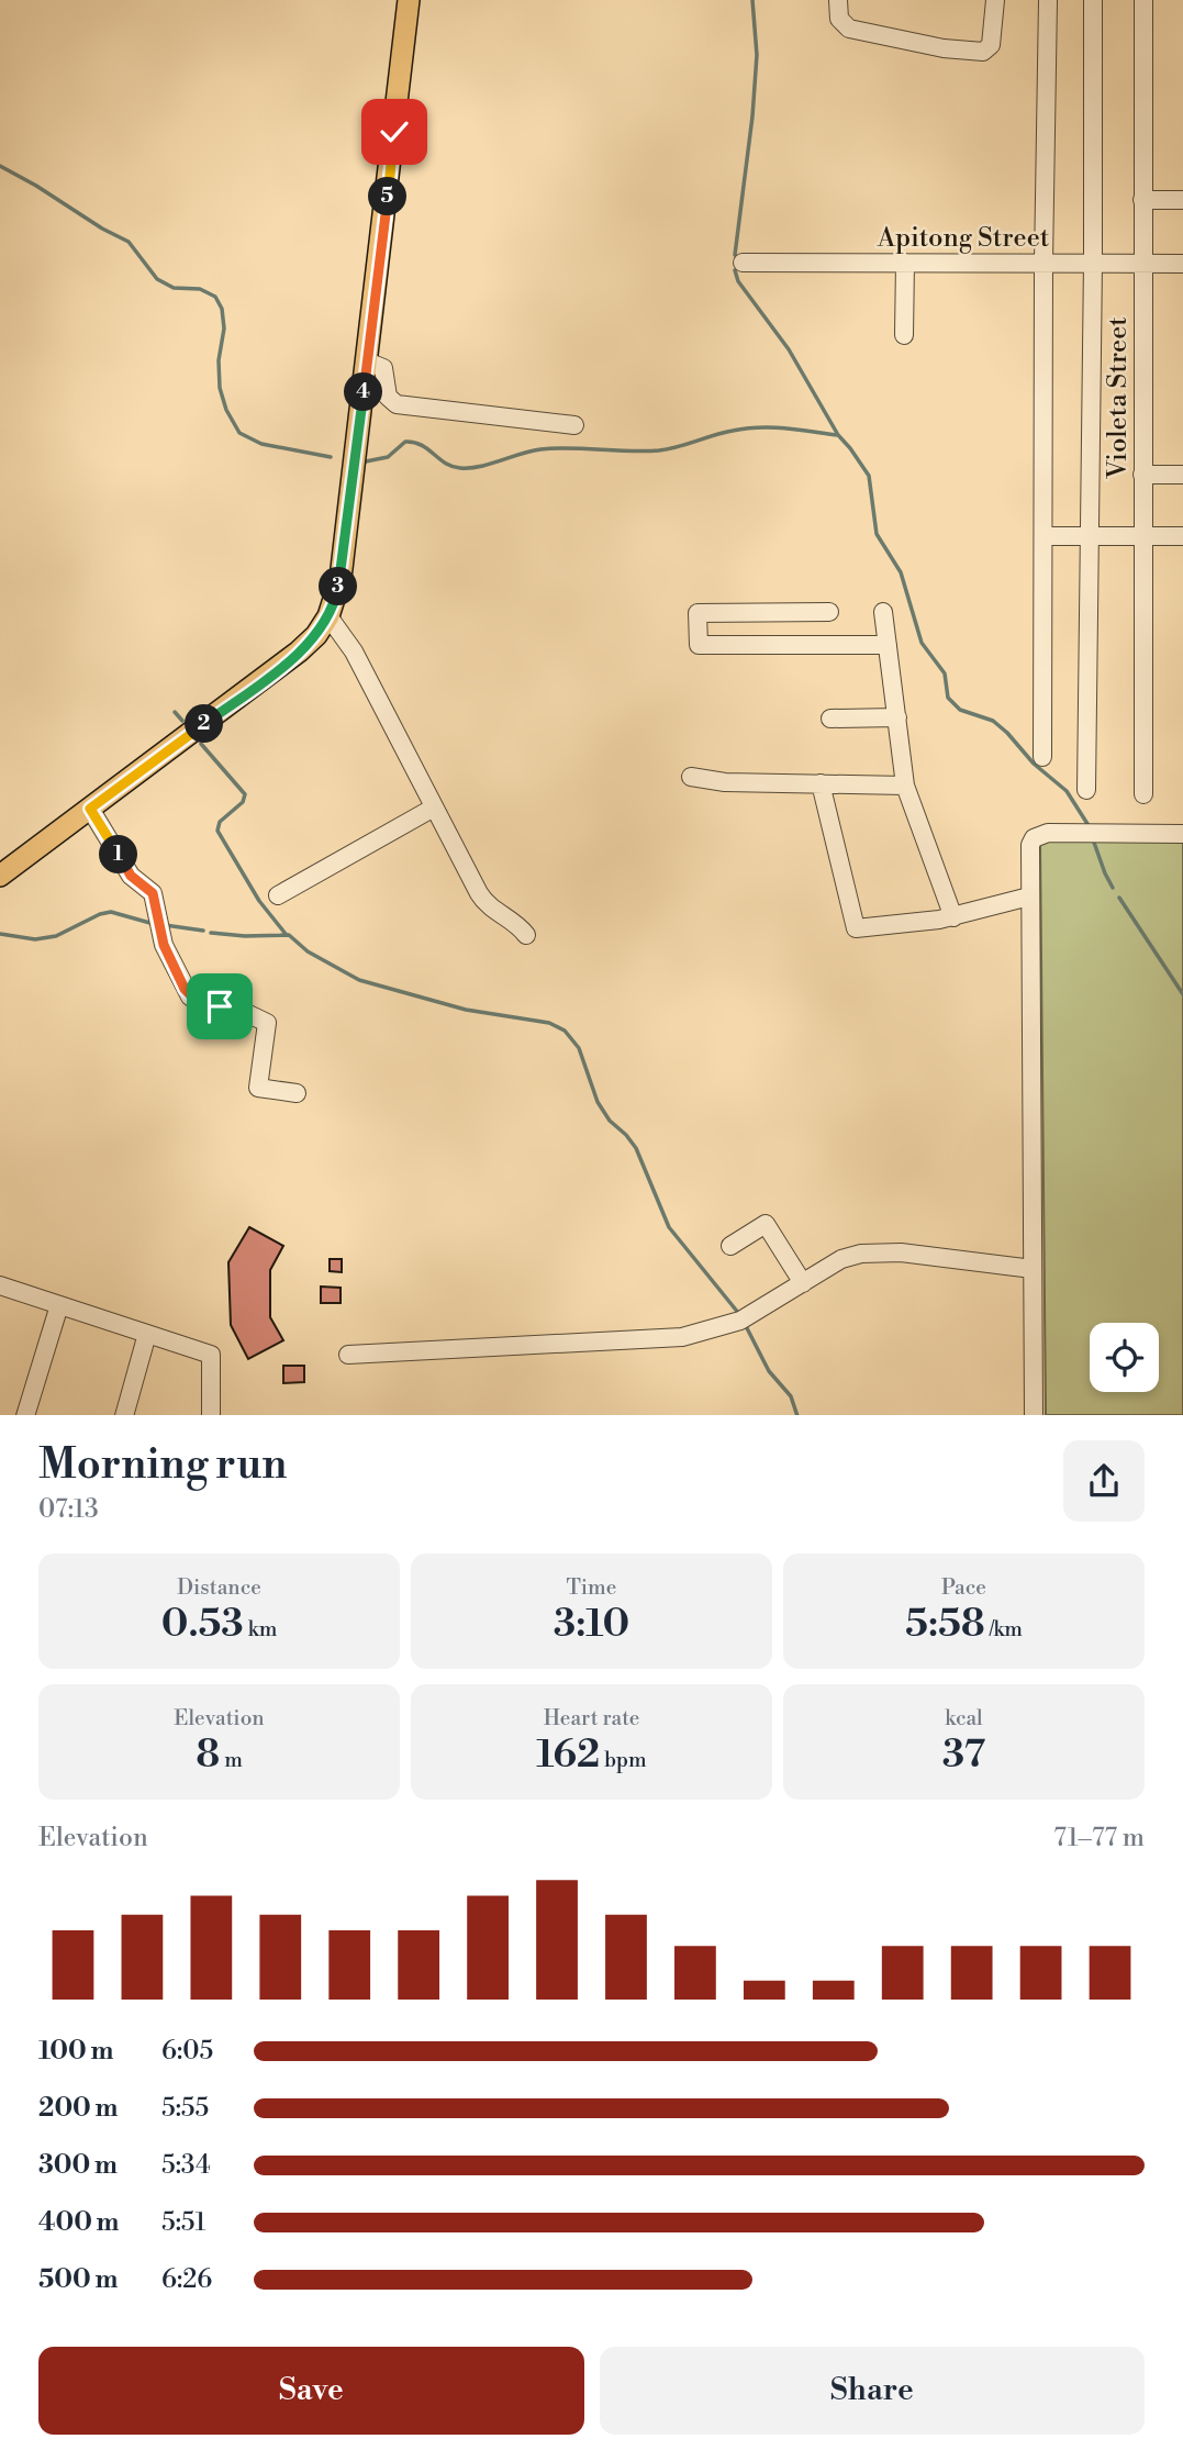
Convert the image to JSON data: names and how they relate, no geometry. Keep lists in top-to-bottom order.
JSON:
{
  "streets": {
    "street": ["Apitong Street", "Violeta Street"]
  },
  "crossings": [
    ["Apitong Street", "Violeta Street"]
  ],
  "page": {
    "pins": [
      "5",
      "4",
      "3",
      "2",
      "1"
    ],
    "heading": ["Morning run", "07:13"],
    "stats": [
      ["Distance", "0.53 km"],
      ["Time", "3:10"],
      ["Pace", "5:58 /km"],
      ["Elevation", "8 m"],
      ["Heart rate", "162 bpm"],
      ["kcal", "37"]
    ],
    "chart": ["Elevation", "71–77 m"],
    "list": [
      {
        "name": "100 m",
        "note": "6:05"
      },
      {
        "name": "200 m",
        "note": "5:55"
      },
      {
        "name": "300 m",
        "note": "5:34"
      },
      {
        "name": "400 m",
        "note": "5:51"
      },
      {
        "name": "500 m",
        "note": "6:26"
      }
    ],
    "buttons": ["Save", "Share"]
  }
}
